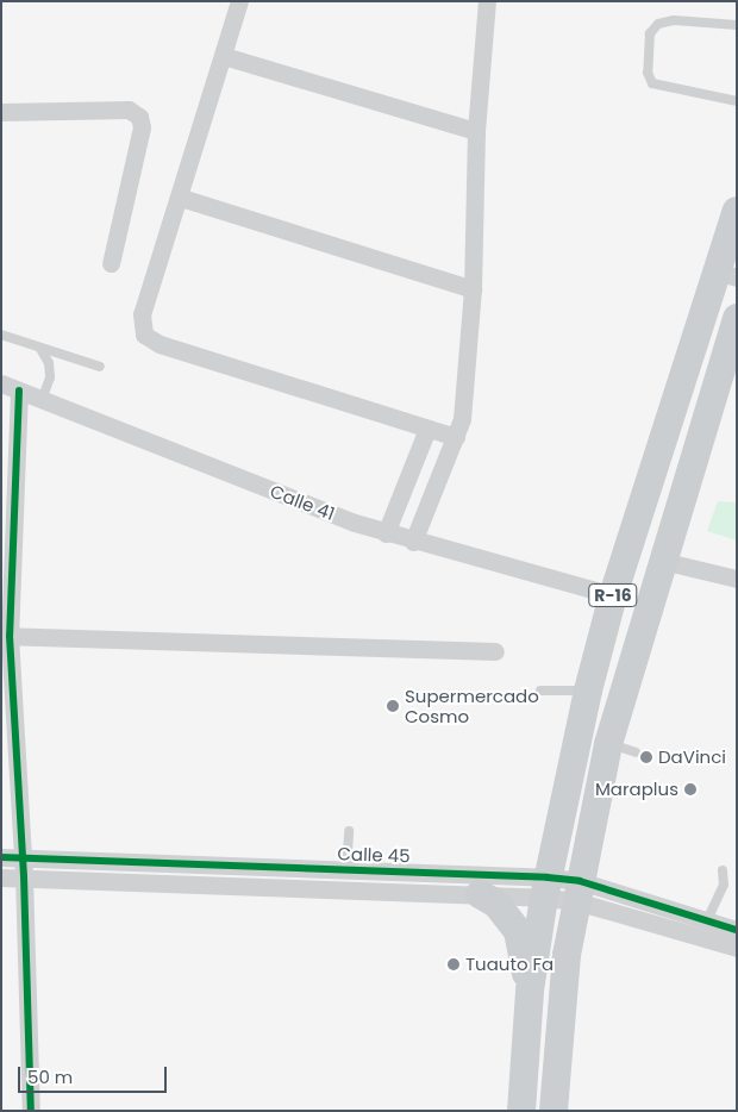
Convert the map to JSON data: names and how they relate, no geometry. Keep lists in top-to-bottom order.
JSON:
{
  "streets": {
    "main road": ["R-16"],
    "street": ["Calle 41", "Calle 45"]
  },
  "crossings": [
    ["Calle 41", "R-16"],
    ["R-16", "Calle 45"]
  ],
  "places": [
    "Supermercado Cosmo",
    "DaVinci",
    "Maraplus",
    "Tuauto Fa"
  ],
  "scale_bar": "50 m"
}
